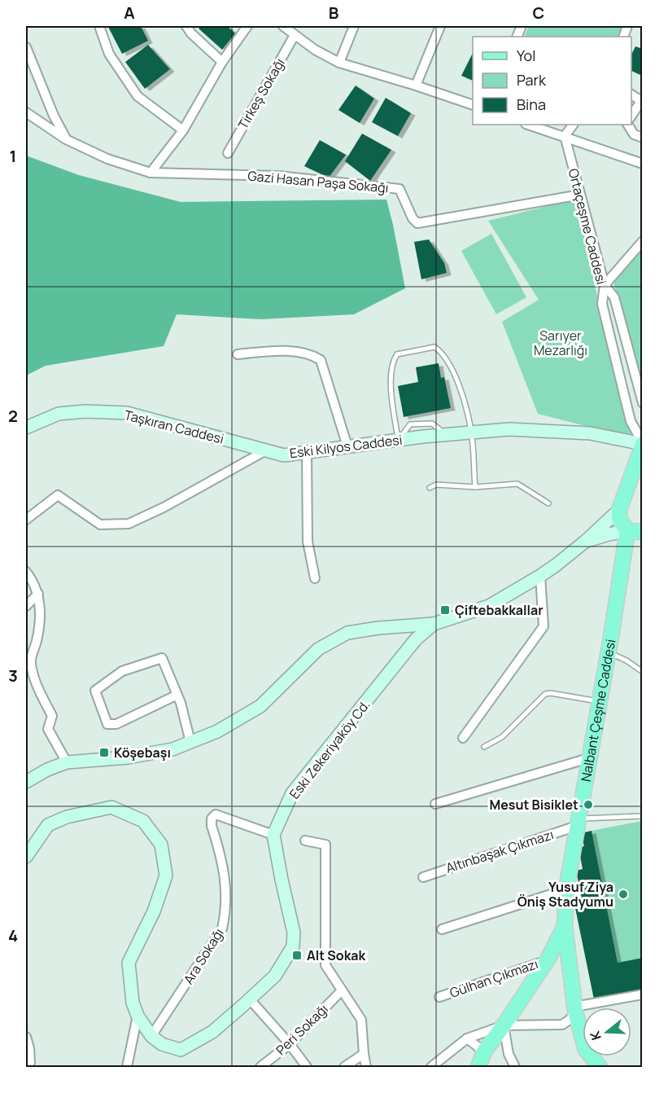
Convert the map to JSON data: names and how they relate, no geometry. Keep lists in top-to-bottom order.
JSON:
{
  "streets": {
    "main road": ["Nalbant Çeşme Caddesi"],
    "street": [
      "Tirkeş Sokağı",
      "Gazi Hasan Paşa Sokağı",
      "Ortaçeşme Caddesi",
      "Taşkıran Caddesi",
      "Eski Kilyos Caddesi",
      "Eski Zekeriyaköy Cd.",
      "Altınbaşak Çıkmazı",
      "Ara Sokağı",
      "Gülhan Çıkmazı",
      "Peri Sokağı"
    ]
  },
  "crossings": [
    ["Gazi Hasan Paşa Sokağı", "Ortaçeşme Caddesi"],
    ["Ortaçeşme Caddesi", "Eski Kilyos Caddesi"],
    ["Taşkıran Caddesi", "Eski Kilyos Caddesi"],
    ["Nalbant Çeşme Caddesi", "Altınbaşak Çıkmazı"],
    ["Nalbant Çeşme Caddesi", "Gülhan Çıkmazı"],
    ["Eski Zekeriyaköy Cd.", "Ara Sokağı"]
  ],
  "parks": ["Sarıyer Mezarlığı"],
  "places": {
    "transit": ["Çiftebakkallar", "Köşebaşı", "Alt Sokak"],
    "other": ["Mesut Bisiklet", "Yusuf Ziya Öniş Stadyumu"]
  },
  "legend": ["Yol", "Park", "Bina"],
  "north": "left",
  "grid": {
    "columns": ["A", "B", "C"],
    "rows": [
      "1",
      "2",
      "3",
      "4"
    ]
  }
}
